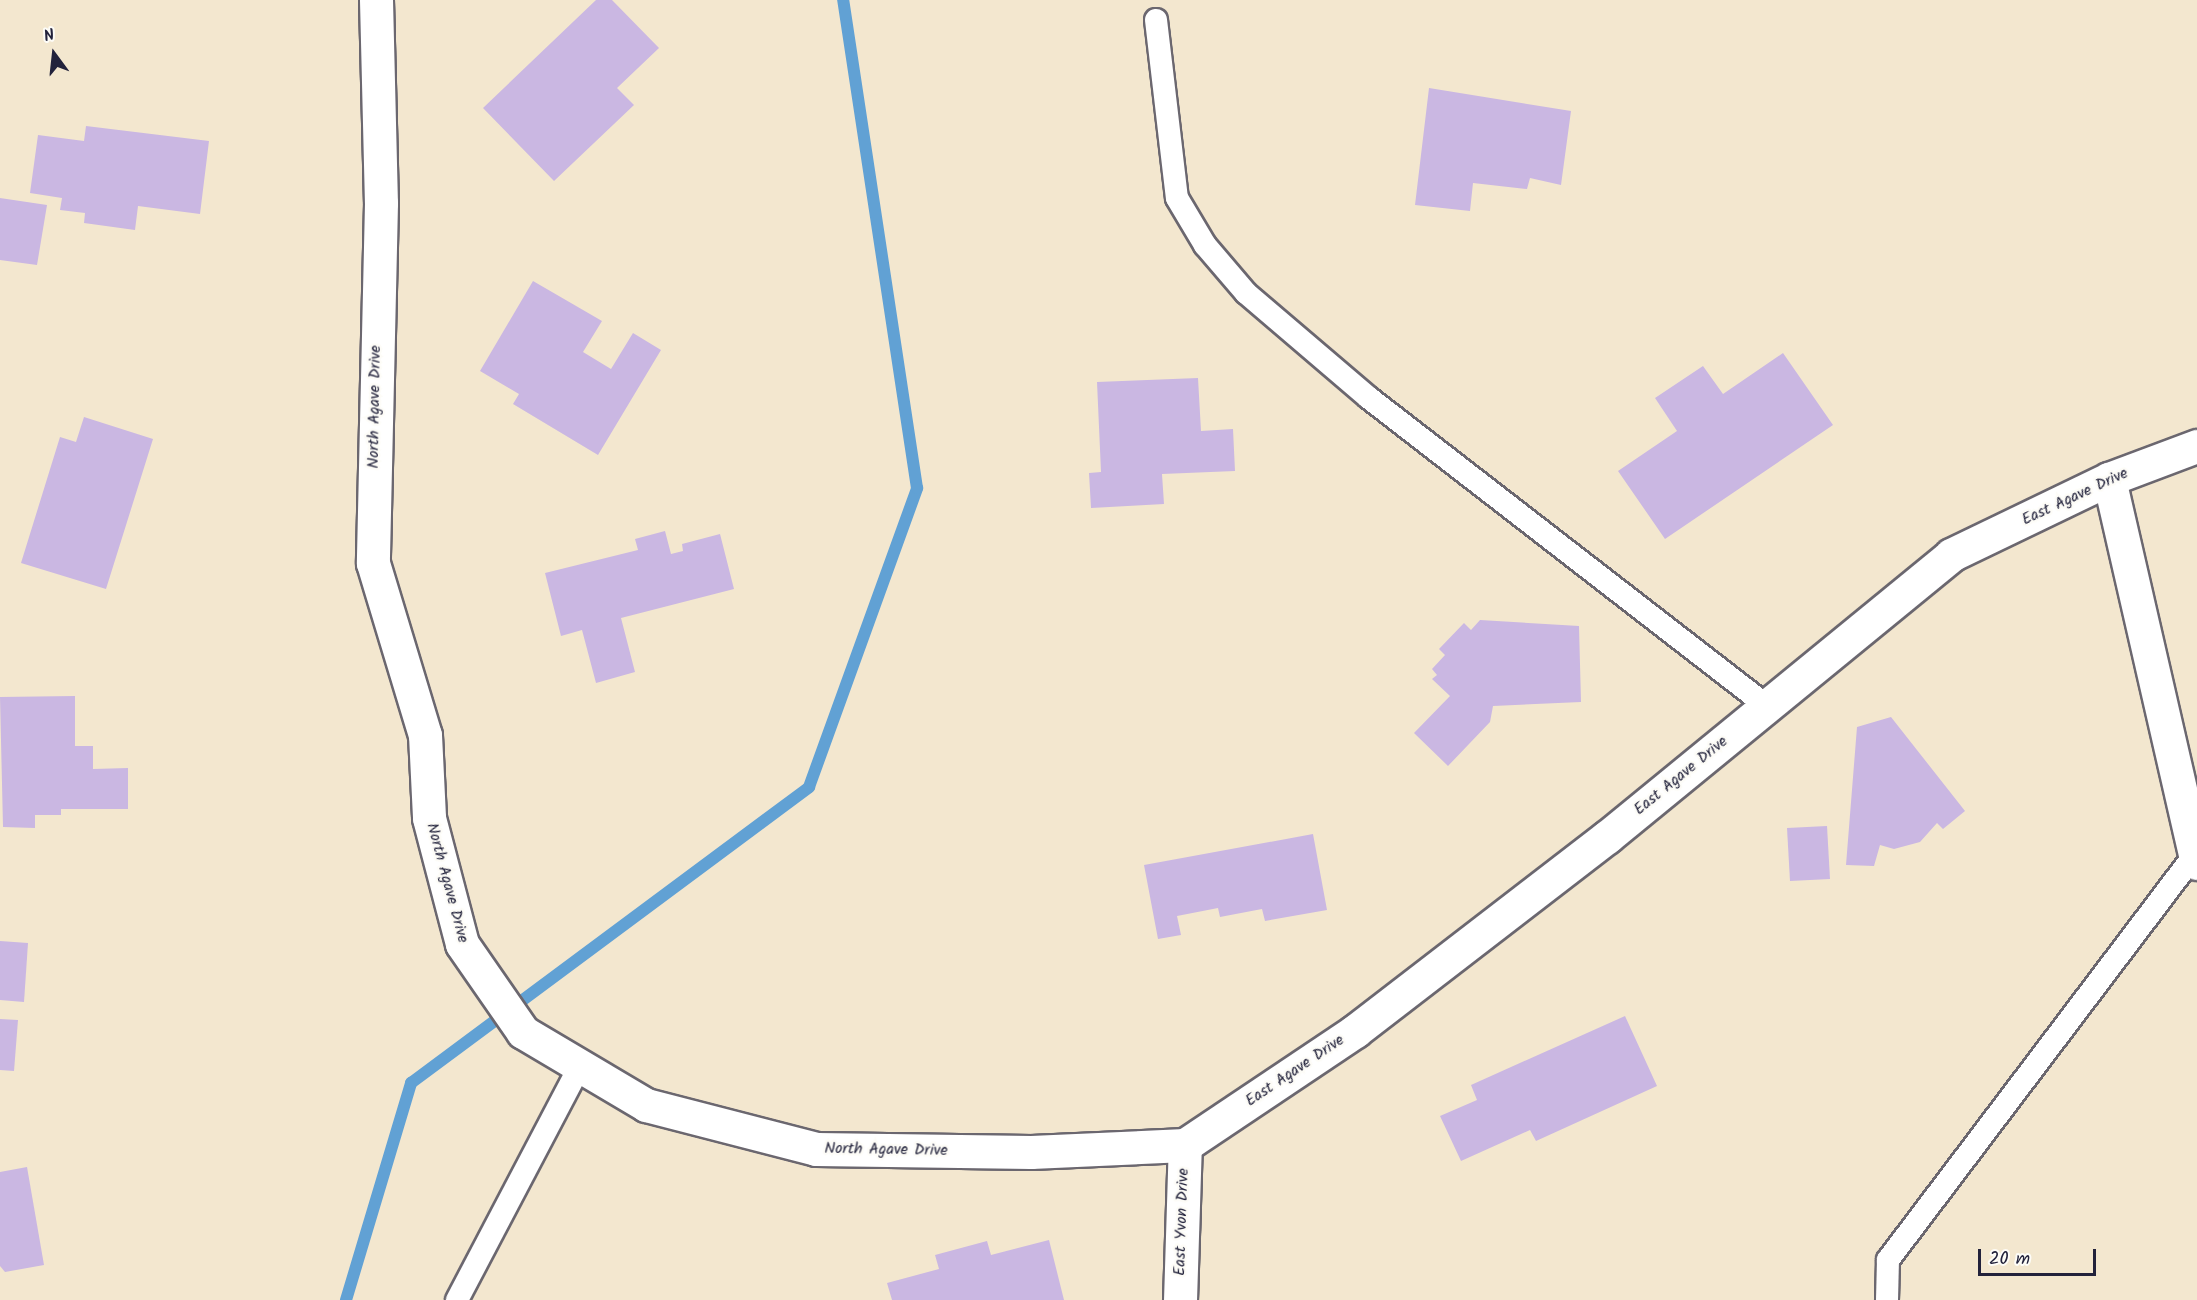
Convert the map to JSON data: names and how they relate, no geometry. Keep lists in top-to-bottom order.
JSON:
{
  "streets": {
    "street": ["North Agave Drive", "East Agave Drive", "East Yvon Drive"]
  },
  "crossings": [
    ["North Agave Drive", "East Agave Drive"],
    ["North Agave Drive", "East Yvon Drive"],
    ["East Agave Drive", "East Yvon Drive"]
  ],
  "scale_bar": "20 m",
  "north": "top"
}
